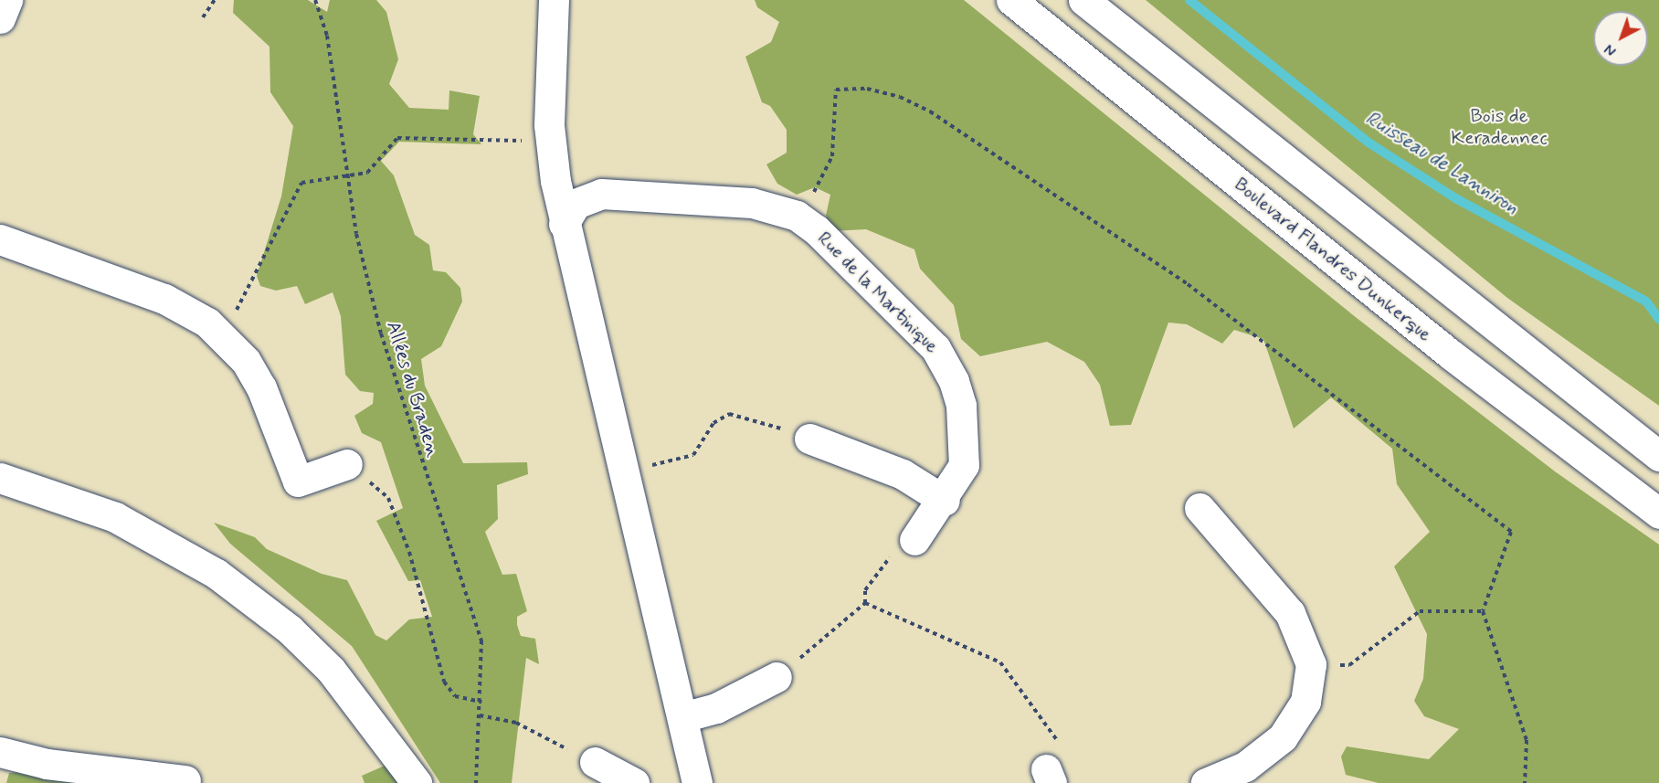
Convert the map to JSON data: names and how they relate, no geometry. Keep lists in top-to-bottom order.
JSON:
{
  "streets": {
    "street": ["Boulevard Flandres Dunkerque", "Rue de la Martinique"],
    "path": ["Allées du Braden"]
  },
  "water": ["Ruisseau de Lanniron"],
  "parks": ["Bois de Keradennec"],
  "north": "bottom left"
}
